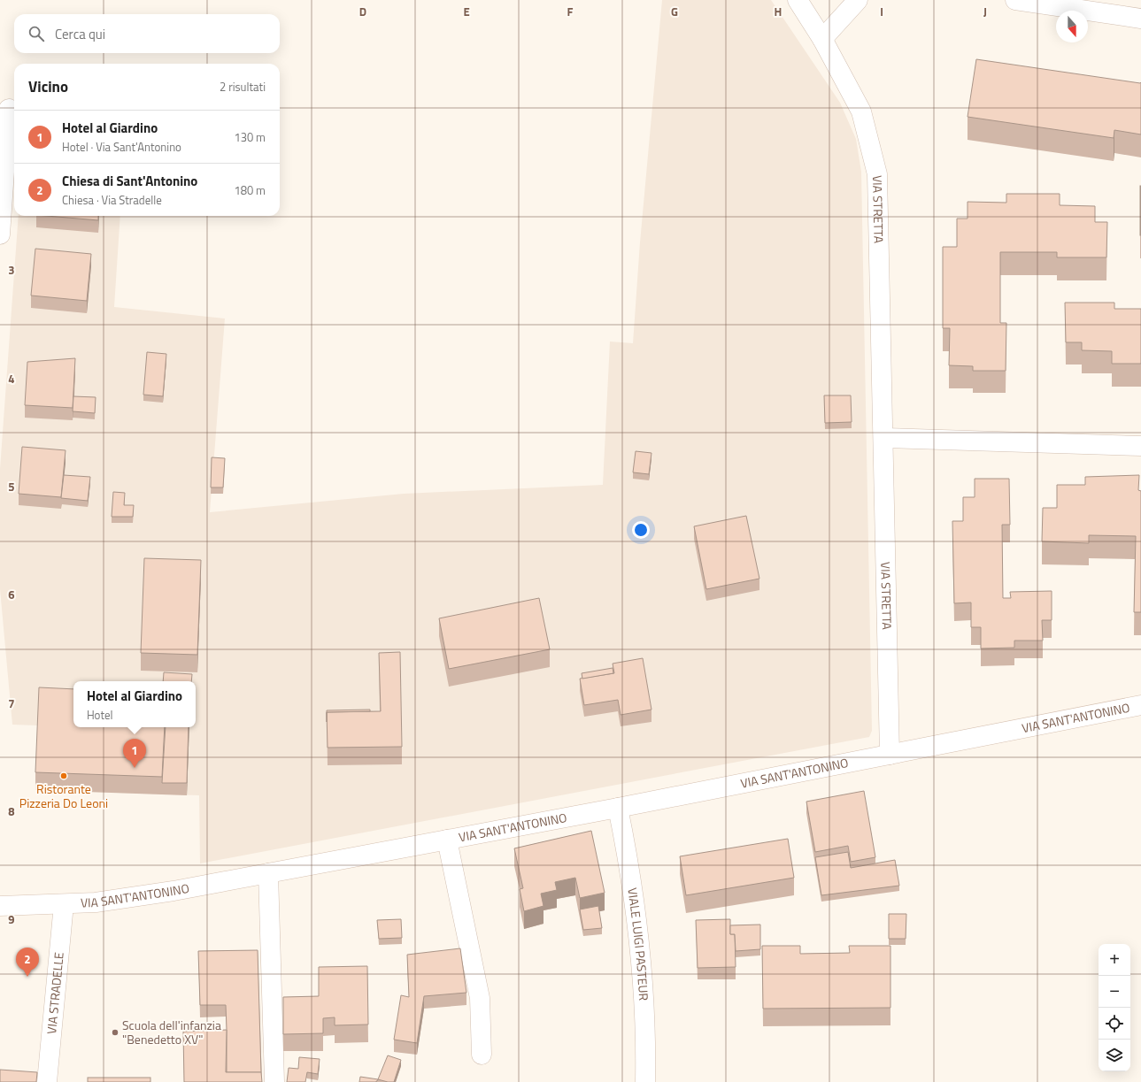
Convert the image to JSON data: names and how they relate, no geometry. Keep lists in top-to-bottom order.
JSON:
{
  "streets": {
    "street": [
      "VIA STRETTA",
      "VIA SANT'ANTONINO",
      "VIALE LUIGI PASTEUR",
      "VIA STRADELLE"
    ]
  },
  "crossings": [
    ["VIA STRETTA", "VIA SANT'ANTONINO"],
    ["VIA SANT'ANTONINO", "VIALE LUIGI PASTEUR"],
    ["VIA SANT'ANTONINO", "VIA STRADELLE"]
  ],
  "places": ["Ristorante Pizzeria Do Leoni", "Scuola dell'infanzia \"Benedetto XV\""],
  "north": "bottom",
  "page": {
    "search": "Cerca qui",
    "heading": ["Vicino", "2 risultati"],
    "list": [
      {
        "mark": "1",
        "name": "Hotel al Giardino",
        "note": "Hotel · Via Sant'Antonino",
        "value": "130 m"
      },
      {
        "mark": "2",
        "name": "Chiesa di Sant'Antonino",
        "note": "Chiesa · Via Stradelle",
        "value": "180 m"
      }
    ],
    "popup": ["Hotel al Giardino", "Hotel"],
    "pins": ["1", "2"],
    "map_buttons": ["+", "−"]
  },
  "grid": {
    "columns": [
      "D",
      "E",
      "F",
      "G",
      "H",
      "I",
      "J"
    ],
    "rows": [
      "3",
      "4",
      "5",
      "6",
      "7",
      "8",
      "9"
    ]
  }
}
